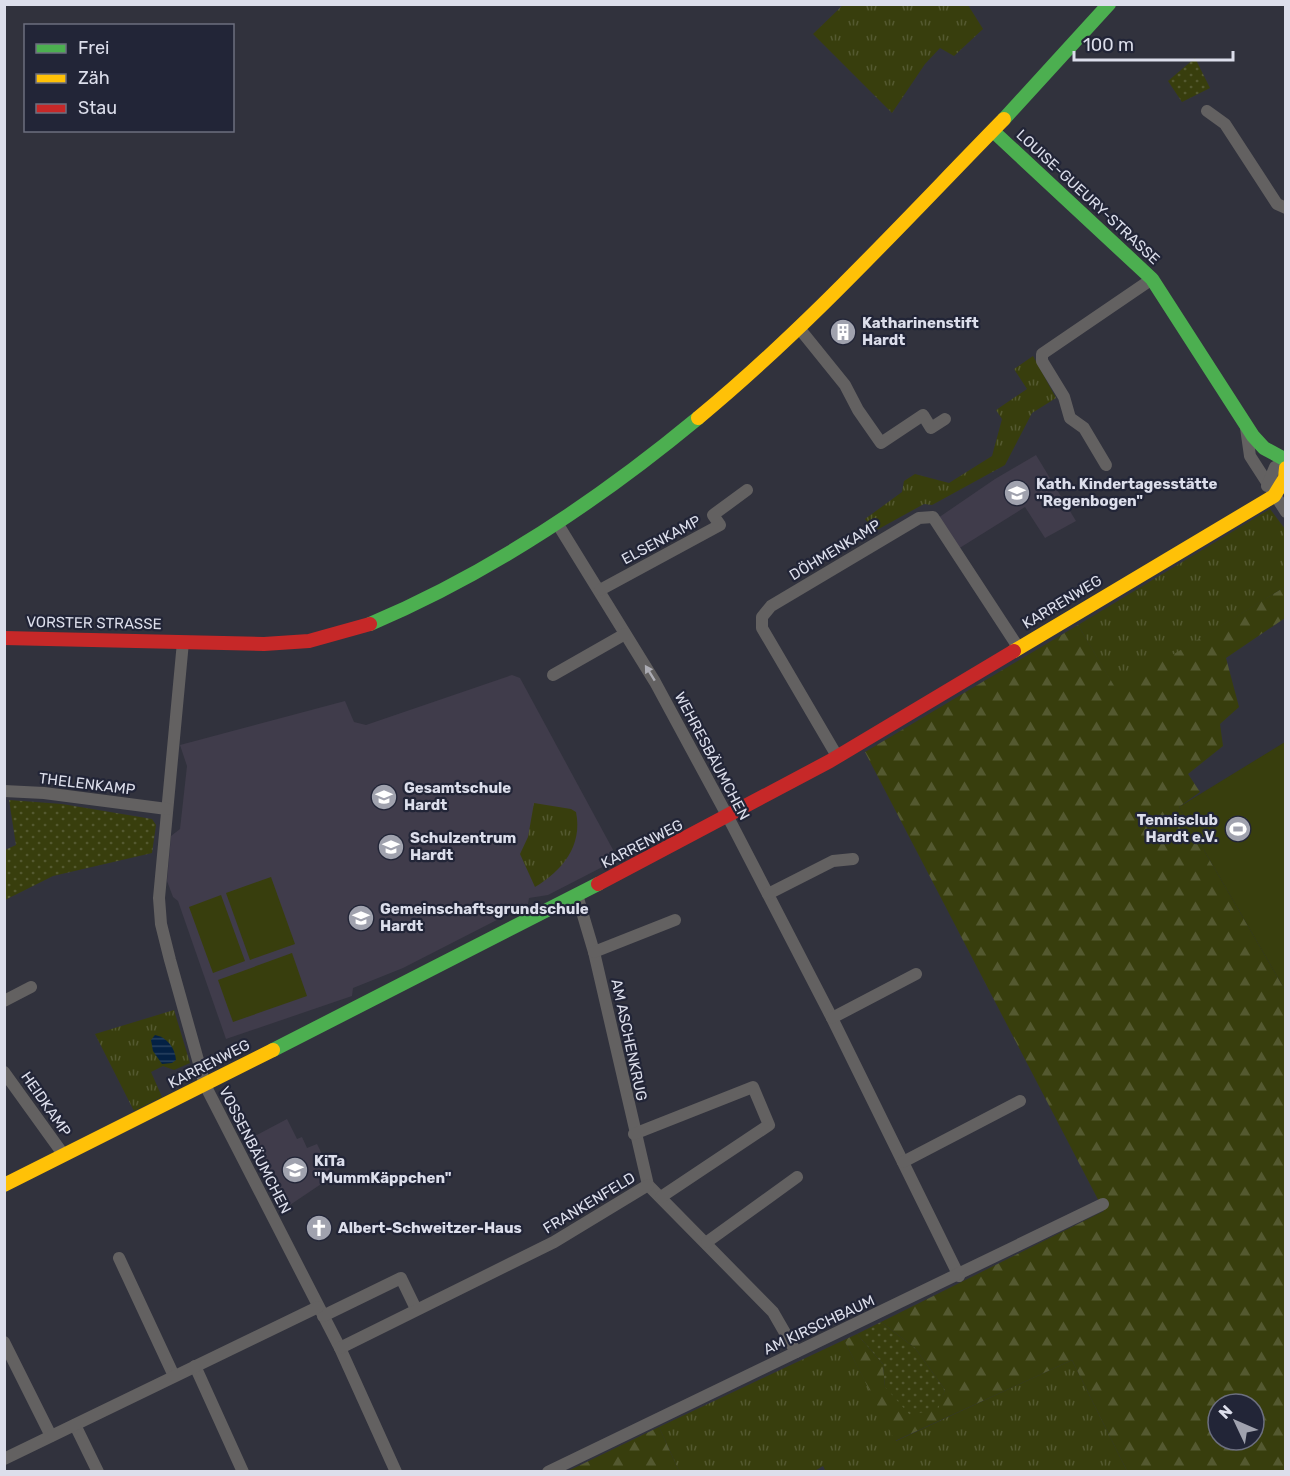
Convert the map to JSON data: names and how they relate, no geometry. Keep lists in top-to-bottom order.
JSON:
{
  "streets": {
    "street": [
      "LOUISE-GUEURY-STRASSE",
      "ELSENKAMP",
      "DÖHMENKAMP",
      "KARRENWEG",
      "VORSTER STRASSE",
      "WEHRESBÄUMCHEN",
      "THELENKAMP",
      "AM ASCHENKRUG",
      "HEIDKAMP",
      "VOSSENBÄUMCHEN",
      "FRANKENFELD",
      "AM KIRSCHBAUM"
    ]
  },
  "crossings": [
    ["LOUISE-GUEURY-STRASSE", "KARRENWEG"],
    ["LOUISE-GUEURY-STRASSE", "VORSTER STRASSE"],
    ["ELSENKAMP", "WEHRESBÄUMCHEN"],
    ["DÖHMENKAMP", "KARRENWEG"],
    ["KARRENWEG", "WEHRESBÄUMCHEN"],
    ["KARRENWEG", "AM ASCHENKRUG"],
    ["KARRENWEG", "HEIDKAMP"],
    ["KARRENWEG", "VOSSENBÄUMCHEN"],
    ["VORSTER STRASSE", "WEHRESBÄUMCHEN"],
    ["VORSTER STRASSE", "VOSSENBÄUMCHEN"],
    ["WEHRESBÄUMCHEN", "AM KIRSCHBAUM"],
    ["THELENKAMP", "VOSSENBÄUMCHEN"],
    ["AM ASCHENKRUG", "FRANKENFELD"],
    ["VOSSENBÄUMCHEN", "FRANKENFELD"]
  ],
  "places": {
    "building": ["Katharinenstift Hardt"],
    "school or university": [
      "Kath. Kindertagesstätte \"Regenbogen\"",
      "Gesamtschule Hardt",
      "Schulzentrum Hardt",
      "Gemeinschaftsgrundschule Hardt",
      "KiTa \"MummKäppchen\""
    ],
    "sports": ["Tennisclub Hardt e.V."],
    "church": ["Albert-Schweitzer-Haus"]
  },
  "legend": ["Frei", "Zäh", "Stau"],
  "scale_bar": "100 m",
  "north": "top left"
}
